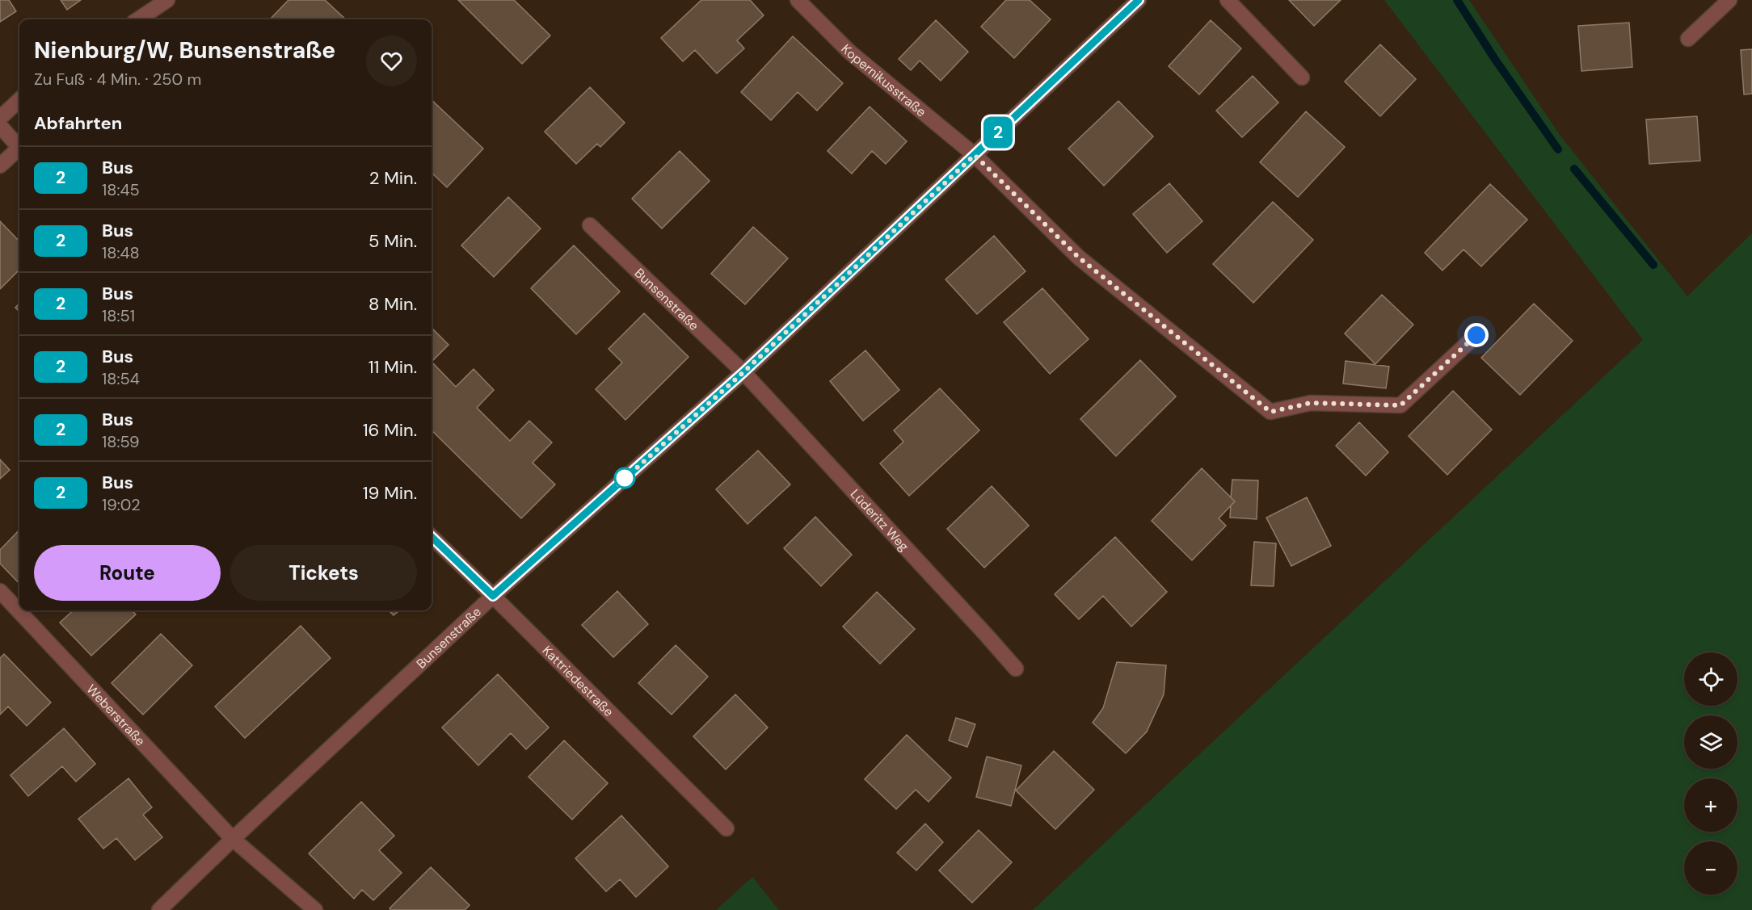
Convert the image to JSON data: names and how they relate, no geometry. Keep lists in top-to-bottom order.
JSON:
{
  "streets": {
    "street": [
      "Kopernikusstraße",
      "Bunsenstraße",
      "Lüderitz Weg",
      "Kattriedestraße",
      "Weberstraße"
    ]
  },
  "crossings": [
    ["Kopernikusstraße", "Bunsenstraße"],
    ["Bunsenstraße", "Lüderitz Weg"],
    ["Bunsenstraße", "Kattriedestraße"],
    ["Bunsenstraße", "Weberstraße"]
  ],
  "lines": ["bus line 2"],
  "page": {
    "on_map": "2",
    "heading": [
      ["Nienburg/W, Bunsenstraße", "Zu Fuß · 4 Min. · 250 m"],
      "Abfahrten"
    ],
    "list": [
      {
        "mark": "2",
        "name": "Bus",
        "note": "18:45",
        "value": "2 Min."
      },
      {
        "mark": "2",
        "name": "Bus",
        "note": "18:48",
        "value": "5 Min."
      },
      {
        "mark": "2",
        "name": "Bus",
        "note": "18:51",
        "value": "8 Min."
      },
      {
        "mark": "2",
        "name": "Bus",
        "note": "18:54",
        "value": "11 Min."
      },
      {
        "mark": "2",
        "name": "Bus",
        "note": "18:59",
        "value": "16 Min."
      },
      {
        "mark": "2",
        "name": "Bus",
        "note": "19:02",
        "value": "19 Min."
      }
    ],
    "buttons": ["Route", "Tickets"],
    "map_buttons": ["+", "−"]
  }
}
